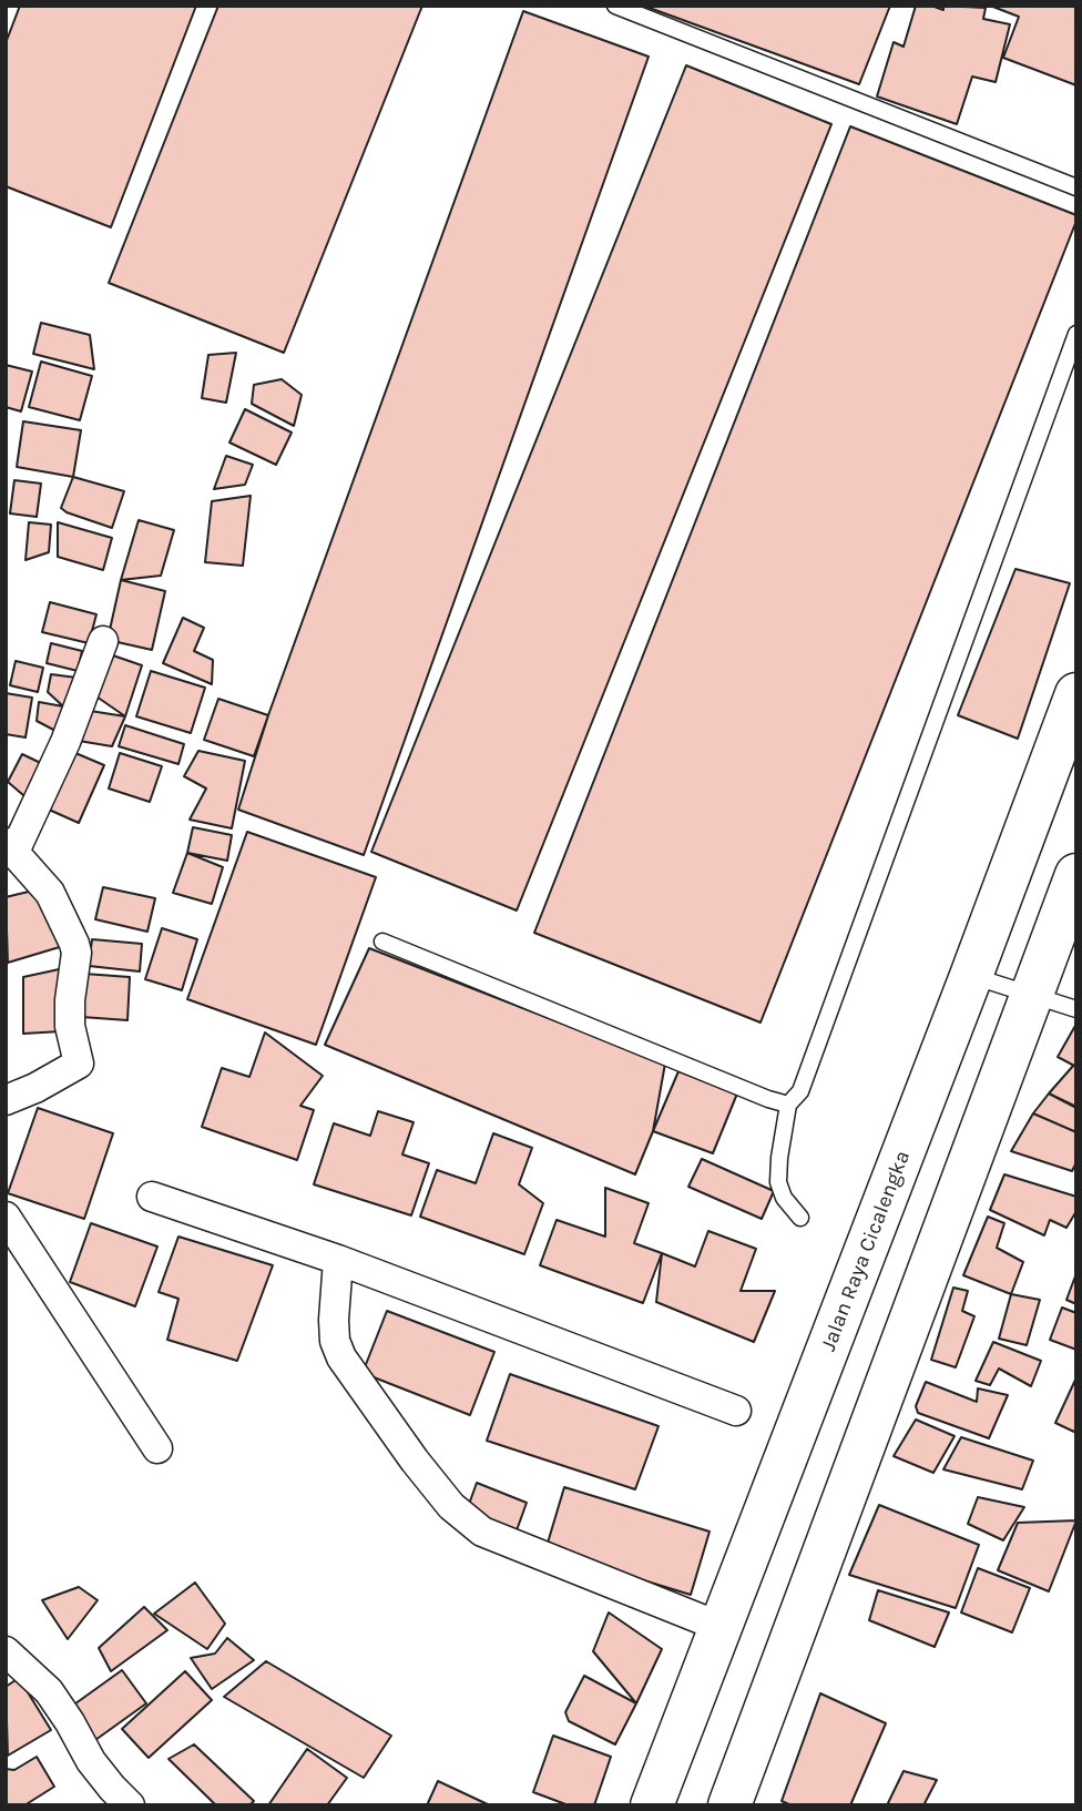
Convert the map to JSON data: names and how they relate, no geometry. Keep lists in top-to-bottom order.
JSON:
{
  "streets": {
    "highway": ["Jalan Raya Cicalengka"]
  }
}
